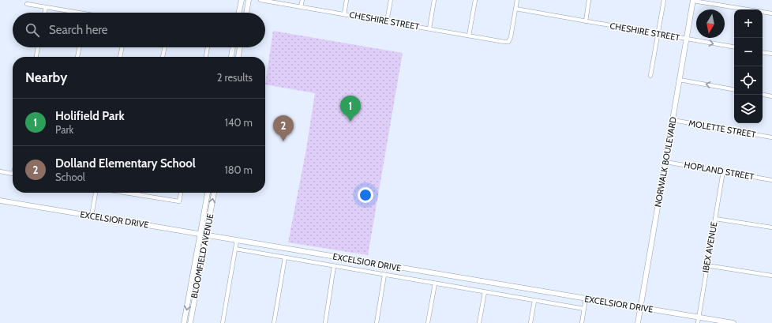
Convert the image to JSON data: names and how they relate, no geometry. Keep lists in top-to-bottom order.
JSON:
{
  "streets": {
    "main road": ["NORWALK BOULEVARD", "EXCELSIOR DRIVE", "BLOOMFIELD AVENUE"],
    "street": [
      "CHESHIRE STREET",
      "MOLETTE STREET",
      "HOPLAND STREET",
      "IBEX AVENUE"
    ]
  },
  "crossings": [
    ["CHESHIRE STREET", "NORWALK BOULEVARD"],
    ["MOLETTE STREET", "NORWALK BOULEVARD"],
    ["NORWALK BOULEVARD", "HOPLAND STREET"],
    ["NORWALK BOULEVARD", "EXCELSIOR DRIVE"],
    ["HOPLAND STREET", "IBEX AVENUE"],
    ["EXCELSIOR DRIVE", "IBEX AVENUE"],
    ["EXCELSIOR DRIVE", "BLOOMFIELD AVENUE"]
  ],
  "north": "bottom",
  "page": {
    "map_buttons": ["+", "−"],
    "search": "Search here",
    "heading": ["Nearby", "2 results"],
    "pins": ["1", "2"],
    "list": [
      {
        "mark": "1",
        "name": "Holifield Park",
        "note": "Park",
        "value": "140 m"
      },
      {
        "mark": "2",
        "name": "Dolland Elementary School",
        "note": "School",
        "value": "180 m"
      }
    ]
  }
}
